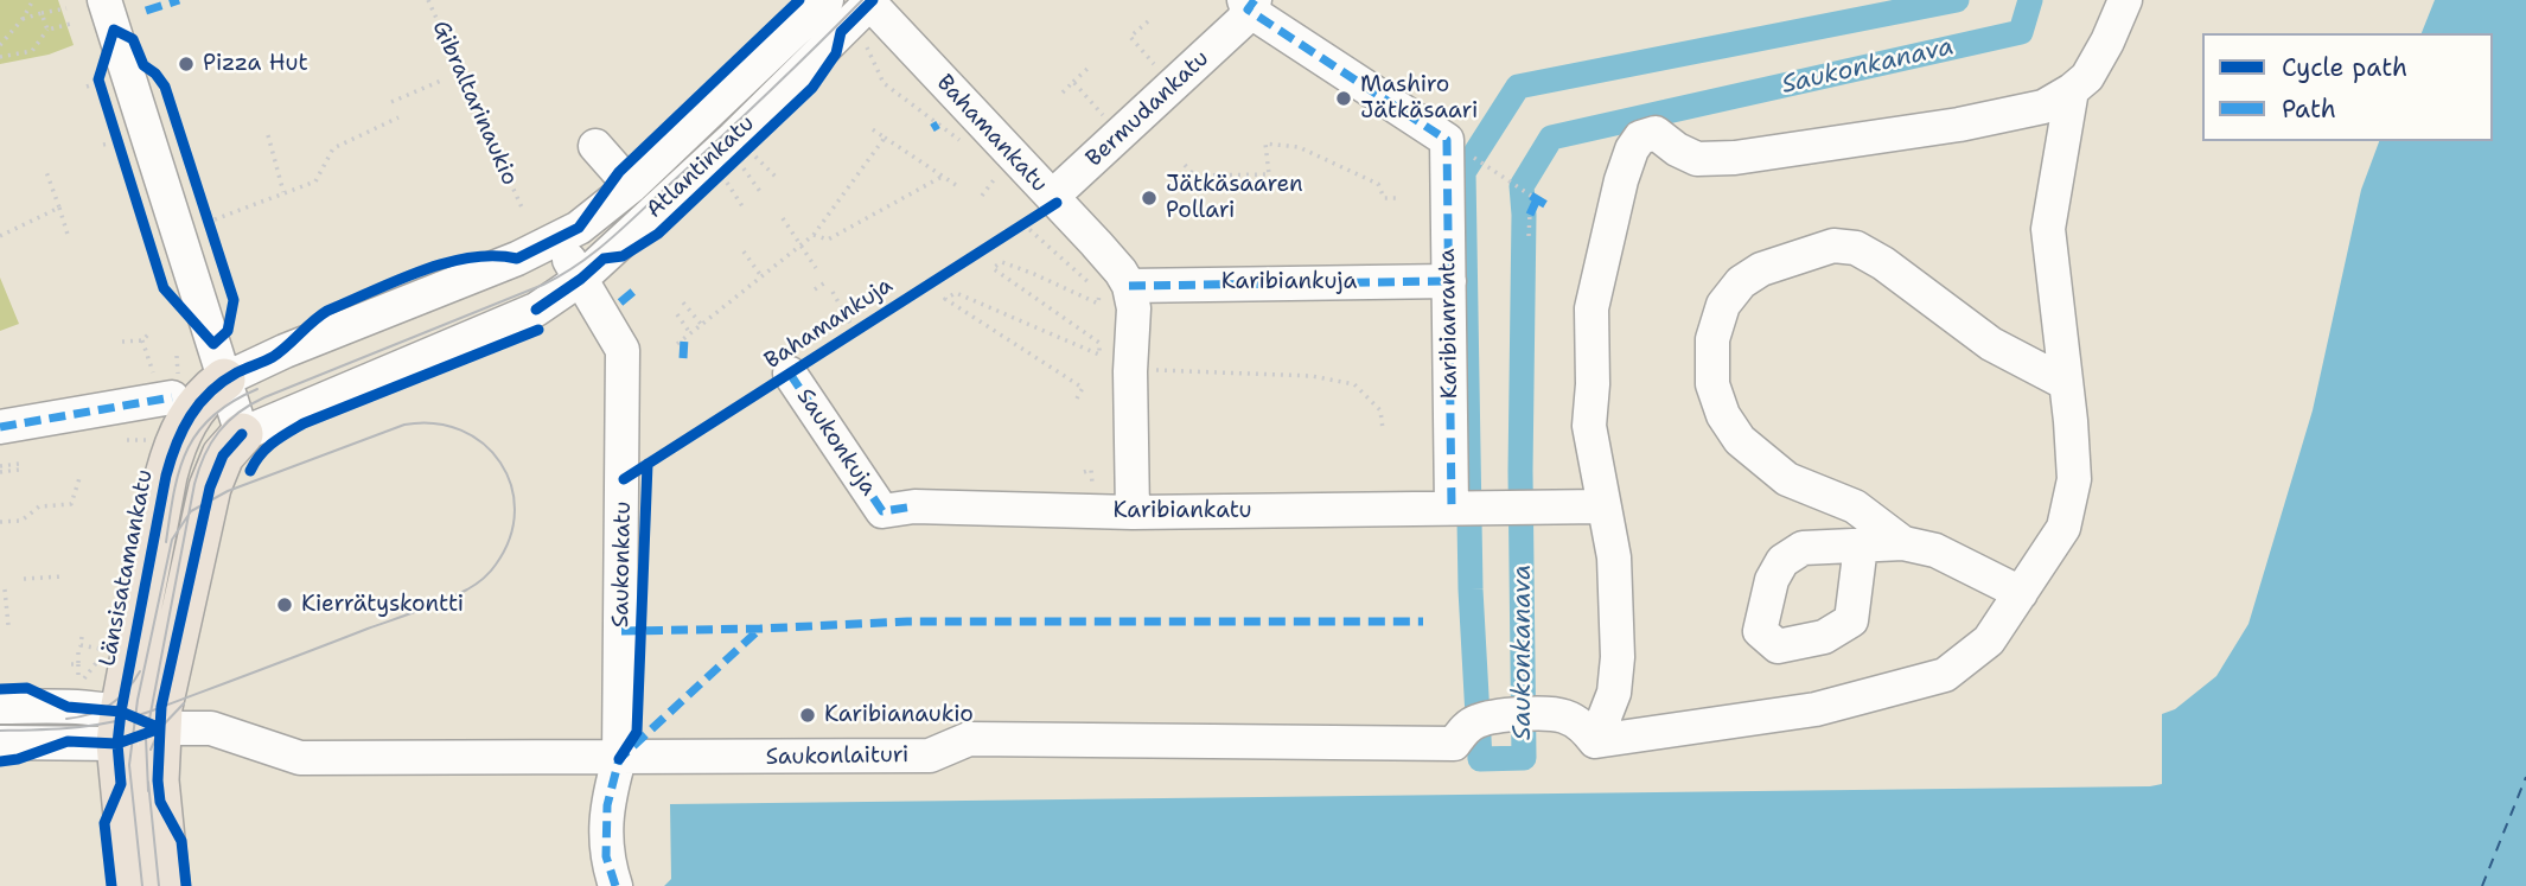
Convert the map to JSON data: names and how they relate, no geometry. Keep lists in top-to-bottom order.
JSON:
{
  "streets": {
    "main road": ["Länsisatamankatu"],
    "street": [
      "Bermudankatu",
      "Bahamankatu",
      "Atlantinkatu",
      "Karibiankuja",
      "Karibianranta",
      "Saukonkuja",
      "Karibiankatu",
      "Saukonkatu",
      "Saukonlaituri"
    ],
    "path": ["Gibraltarinaukio"],
    "cycle path": ["Bahamankuja"]
  },
  "crossings": [
    ["Bermudankatu", "Bahamankatu"],
    ["Bahamankatu", "Atlantinkatu"],
    ["Bahamankatu", "Karibiankuja"],
    ["Atlantinkatu", "Saukonkatu"],
    ["Atlantinkatu", "Länsisatamankatu"],
    ["Karibiankuja", "Karibianranta"],
    ["Karibianranta", "Karibiankatu"],
    ["Saukonkuja", "Karibiankatu"],
    ["Saukonkatu", "Saukonlaituri"]
  ],
  "water": ["Saukonkanava"],
  "places": [
    "Pizza Hut",
    "Mashiro Jätkäsaari",
    "Jätkäsaaren Pollari",
    "Kierrätyskontti",
    "Karibianaukio"
  ],
  "legend": ["Cycle path", "Path"]
}
